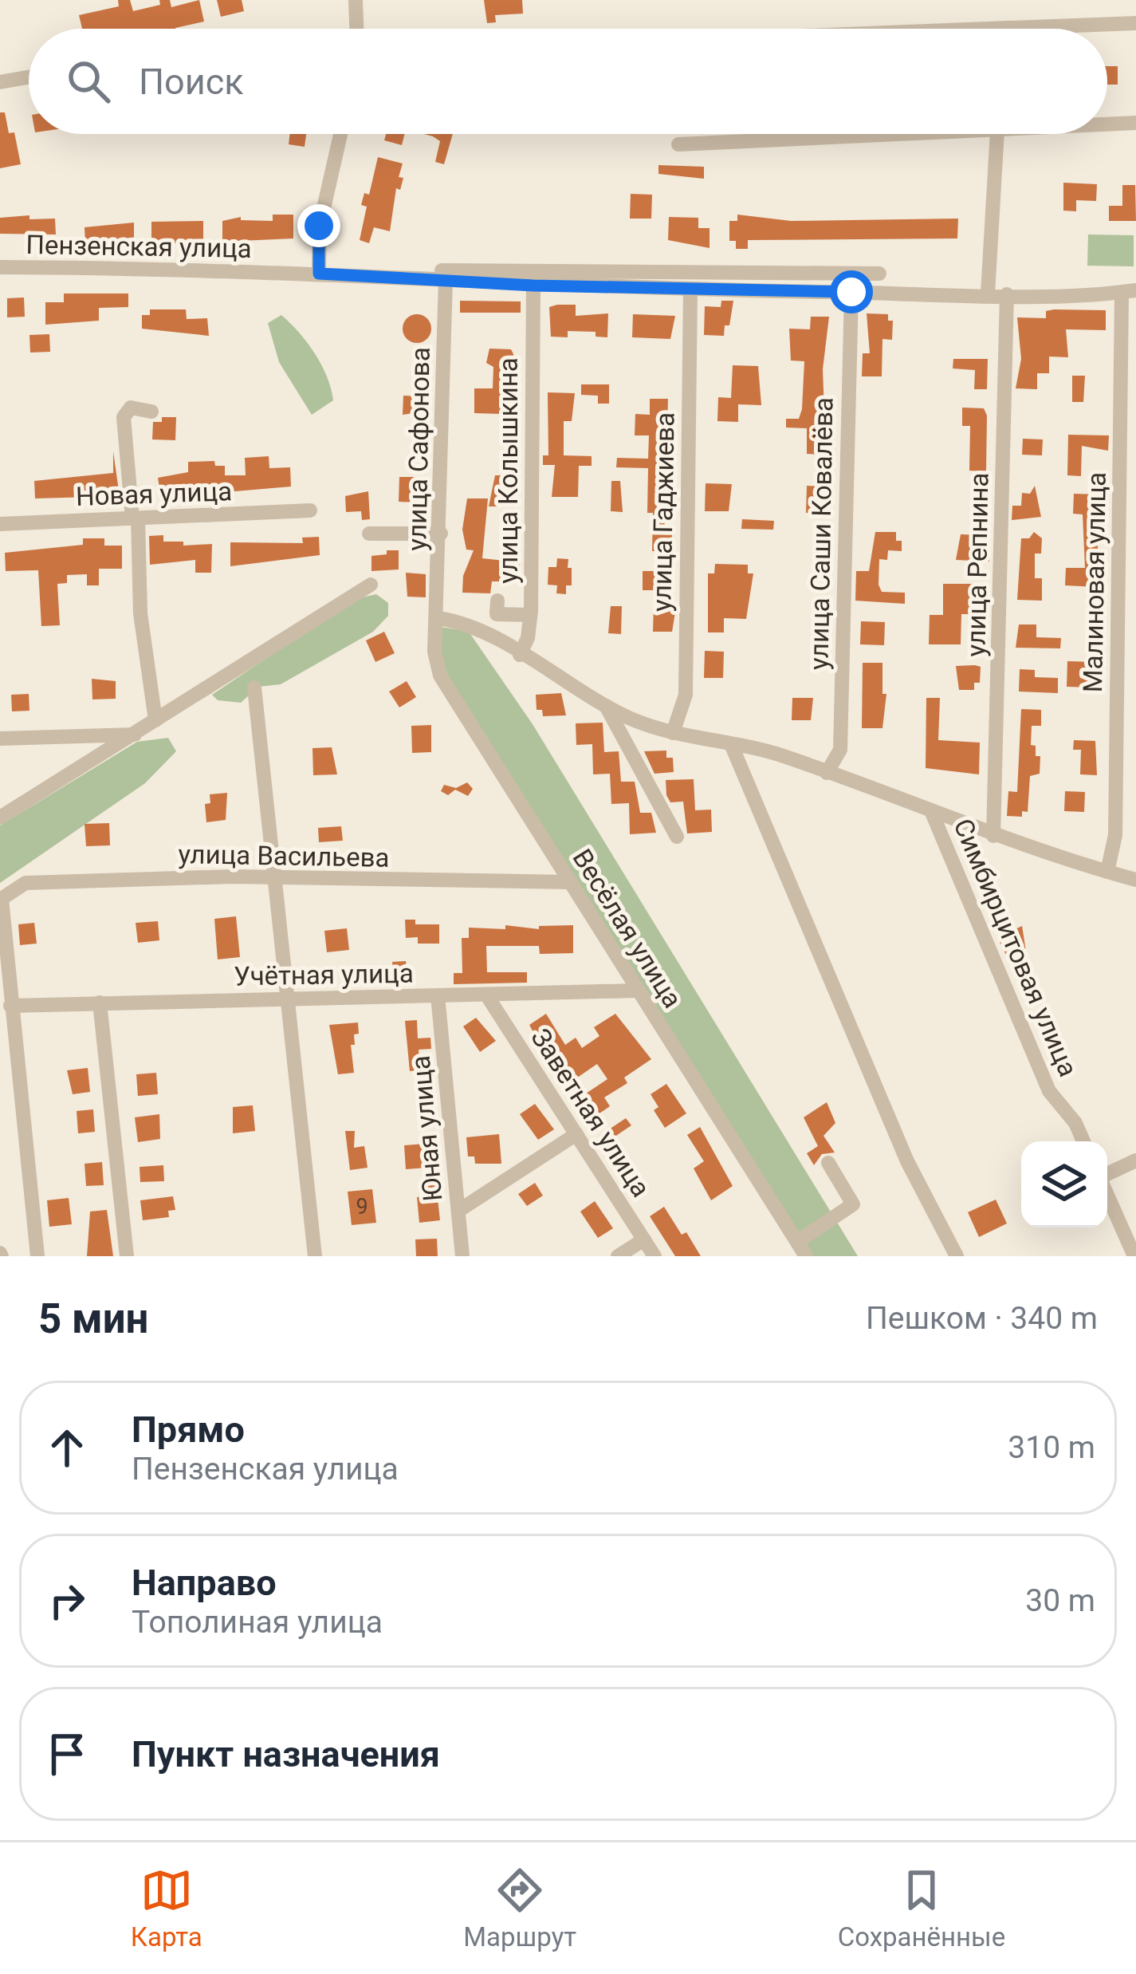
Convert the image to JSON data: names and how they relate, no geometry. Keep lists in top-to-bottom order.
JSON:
{
  "streets": {
    "street": [
      "Пензенская улица",
      "улица Сафонова",
      "улица Колышкина",
      "Новая улица",
      "улица Гаджиева",
      "улица Саши Ковалёва",
      "улица Репнина",
      "Малиновая улица",
      "улица Васильева",
      "Весёлая улица",
      "Симбирцитовая улица",
      "Учётная улица",
      "Заветная улица",
      "Юная улица"
    ]
  },
  "crossings": [
    ["Пензенская улица", "улица Сафонова"],
    ["Пензенская улица", "улица Колышкина"],
    ["Пензенская улица", "улица Гаджиева"],
    ["Пензенская улица", "улица Саши Ковалёва"],
    ["Пензенская улица", "улица Репнина"],
    ["Пензенская улица", "Малиновая улица"],
    ["улица Сафонова", "Весёлая улица"],
    ["улица Васильева", "Весёлая улица"],
    ["Весёлая улица", "Учётная улица"],
    ["Учётная улица", "Заветная улица"],
    ["Учётная улица", "Юная улица"]
  ],
  "house_numbers": ["9"],
  "page": {
    "search": "Поиск",
    "heading": ["5 мин", "Пешком · 340 m"],
    "list": [
      ["Прямо", "Пензенская улица", "310 m"],
      ["Направо", "Тополиная улица", "30 m"],
      "Пункт назначения"
    ],
    "nav": ["Карта", "Маршрут", "Сохранённые"]
  }
}
